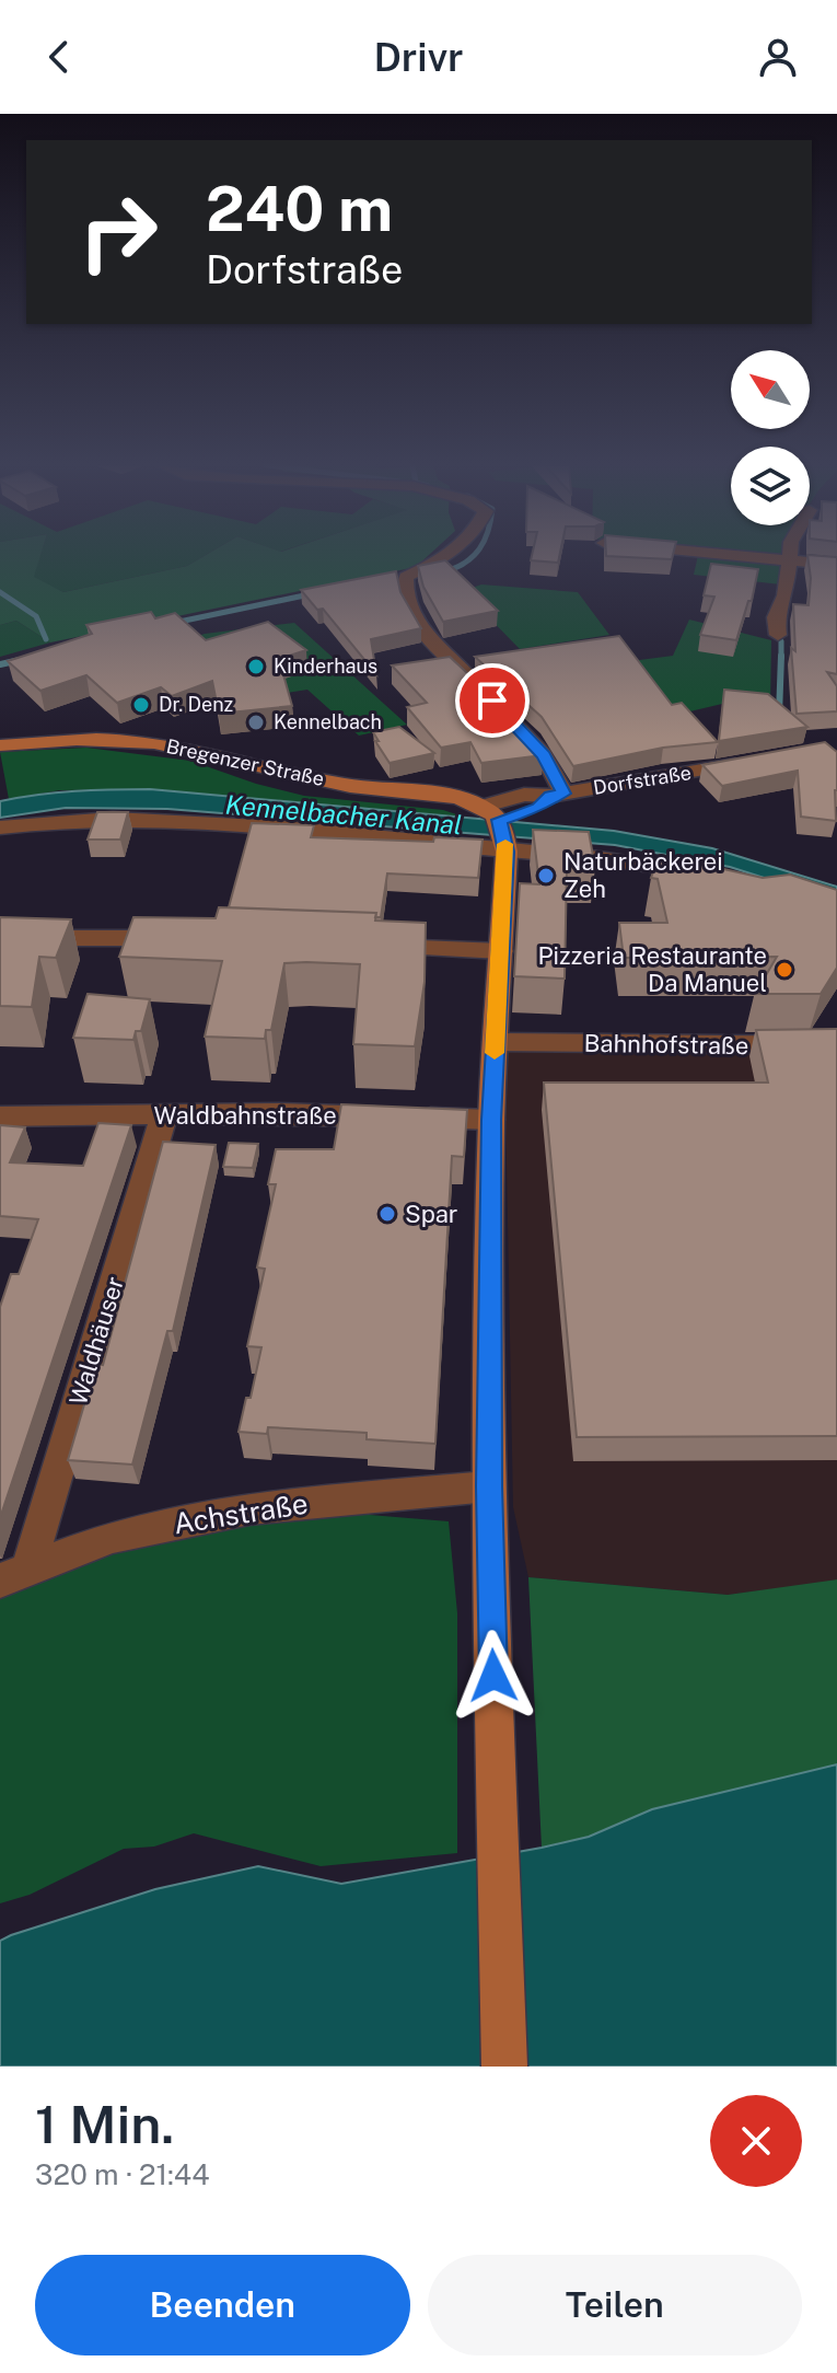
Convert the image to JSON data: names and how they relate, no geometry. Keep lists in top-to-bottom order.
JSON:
{
  "streets": {
    "main road": ["Bregenzer Straße"],
    "street": [
      "Dorfstraße",
      "Bahnhofstraße",
      "Waldbahnstraße",
      "Waldhäuser",
      "Achstraße"
    ]
  },
  "crossings": [
    ["Bregenzer Straße", "Dorfstraße"],
    ["Waldbahnstraße", "Waldhäuser"],
    ["Waldhäuser", "Achstraße"]
  ],
  "water": ["Kennelbacher Kanal"],
  "places": [
    "Kinderhaus",
    "Dr. Denz",
    "Kennelbach",
    "Naturbäckerei Zeh",
    "Pizzeria Restaurante Da Manuel",
    "Spar"
  ],
  "north": "top left",
  "page": {
    "header": "Drivr",
    "turn": ["240 m", "Dorfstraße"],
    "heading": ["1 Min.", "320 m · 21:44"],
    "buttons": ["Beenden", "Teilen"]
  }
}
